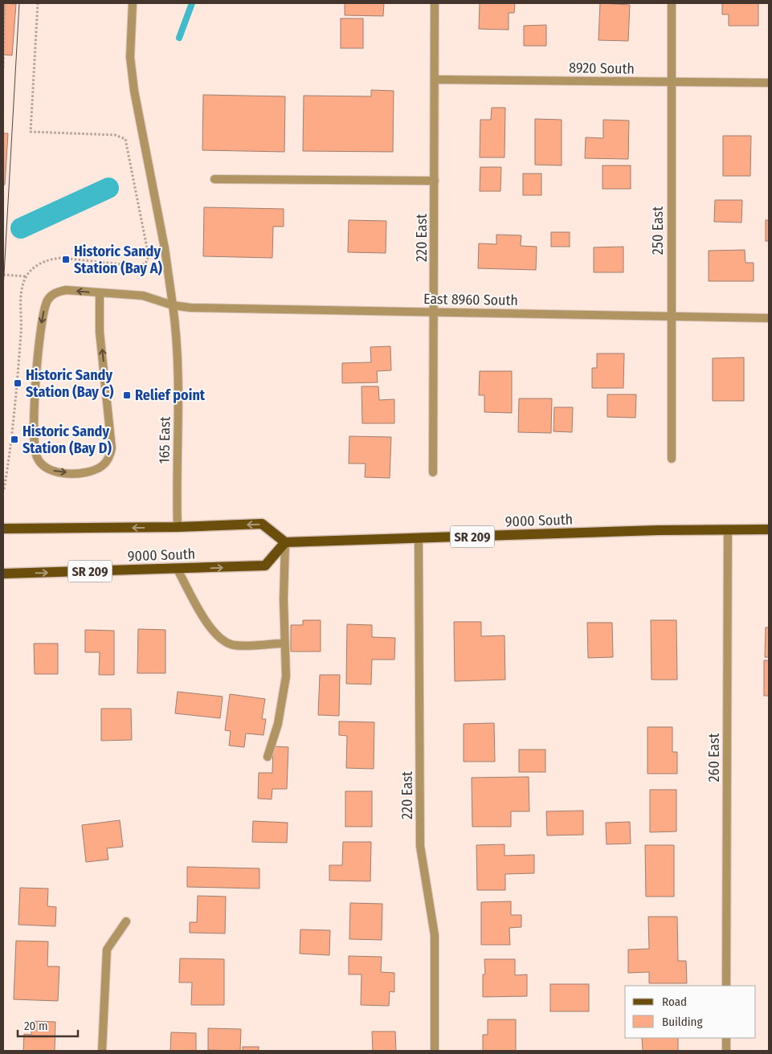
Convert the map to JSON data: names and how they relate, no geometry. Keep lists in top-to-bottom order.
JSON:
{
  "streets": {
    "main road": ["9000 South", "SR 209"],
    "street": [
      "8920 South",
      "250 East",
      "220 East",
      "East 8960 South",
      "165 East",
      "260 East"
    ]
  },
  "crossings": [
    ["8920 South", "250 East"],
    ["8920 South", "220 East"],
    ["250 East", "East 8960 South"],
    ["220 East", "East 8960 South"],
    ["220 East", "9000 South"],
    ["East 8960 South", "165 East"],
    ["165 East", "9000 South"],
    ["9000 South", "260 East"]
  ],
  "places": {
    "transit": [
      "Historic Sandy Station (Bay A)",
      "Historic Sandy Station (Bay C)",
      "Relief point",
      "Historic Sandy Station (Bay D)"
    ]
  },
  "legend": ["Road", "Building"],
  "scale_bar": "20 m"
}
